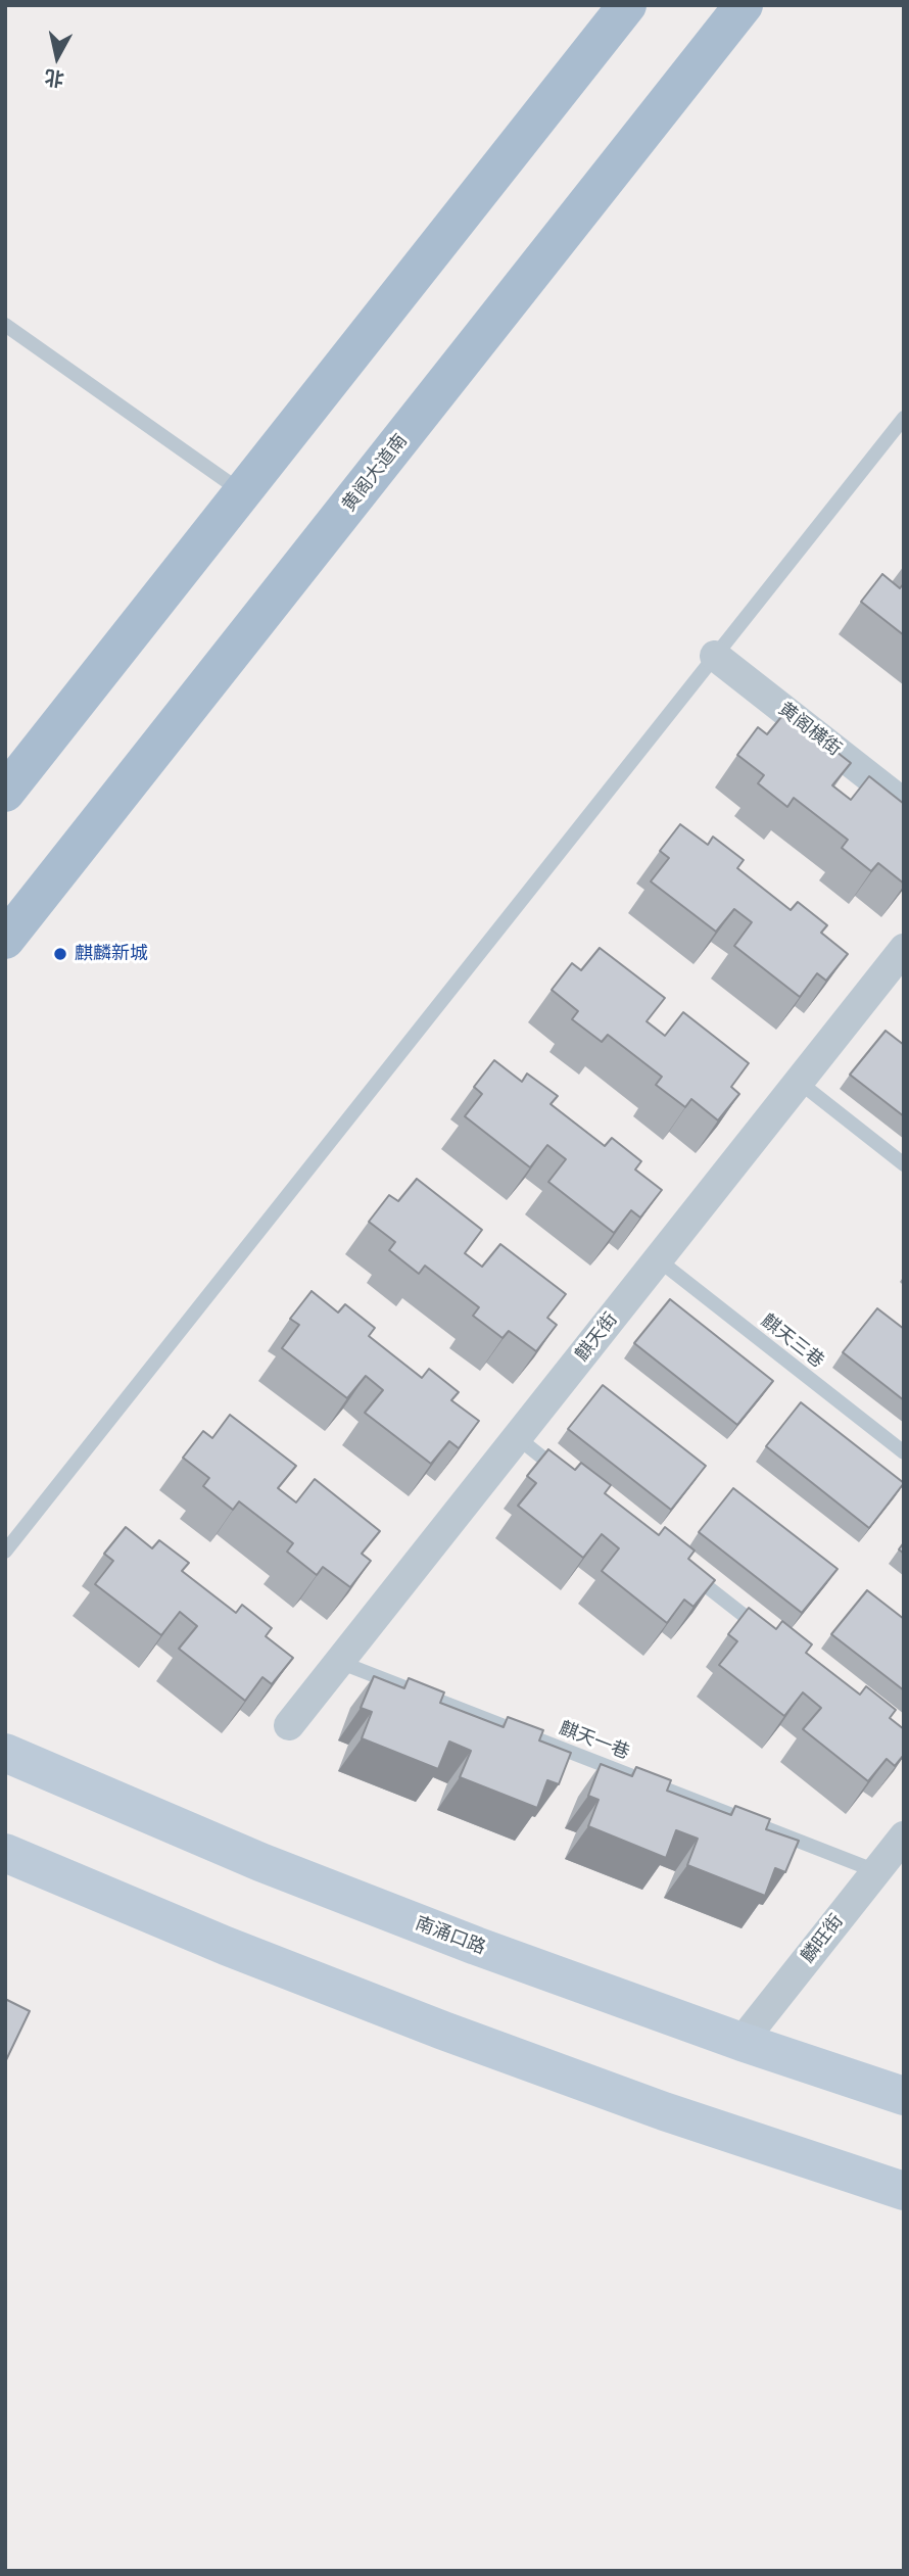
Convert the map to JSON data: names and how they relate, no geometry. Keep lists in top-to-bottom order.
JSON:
{
  "streets": {
    "main road": ["黄阁大道南", "南涌口路"],
    "street": ["黄阁横街", "麒天街", "麟旺街"],
    "lane": ["麒天三巷", "麒天一巷"]
  },
  "crossings": [
    ["麒天街", "麒天三巷"],
    ["麒天街", "麒天一巷"],
    ["麒天一巷", "麟旺街"],
    ["南涌口路", "麟旺街"]
  ],
  "places": ["麒麟新城"],
  "north": "bottom"
}
